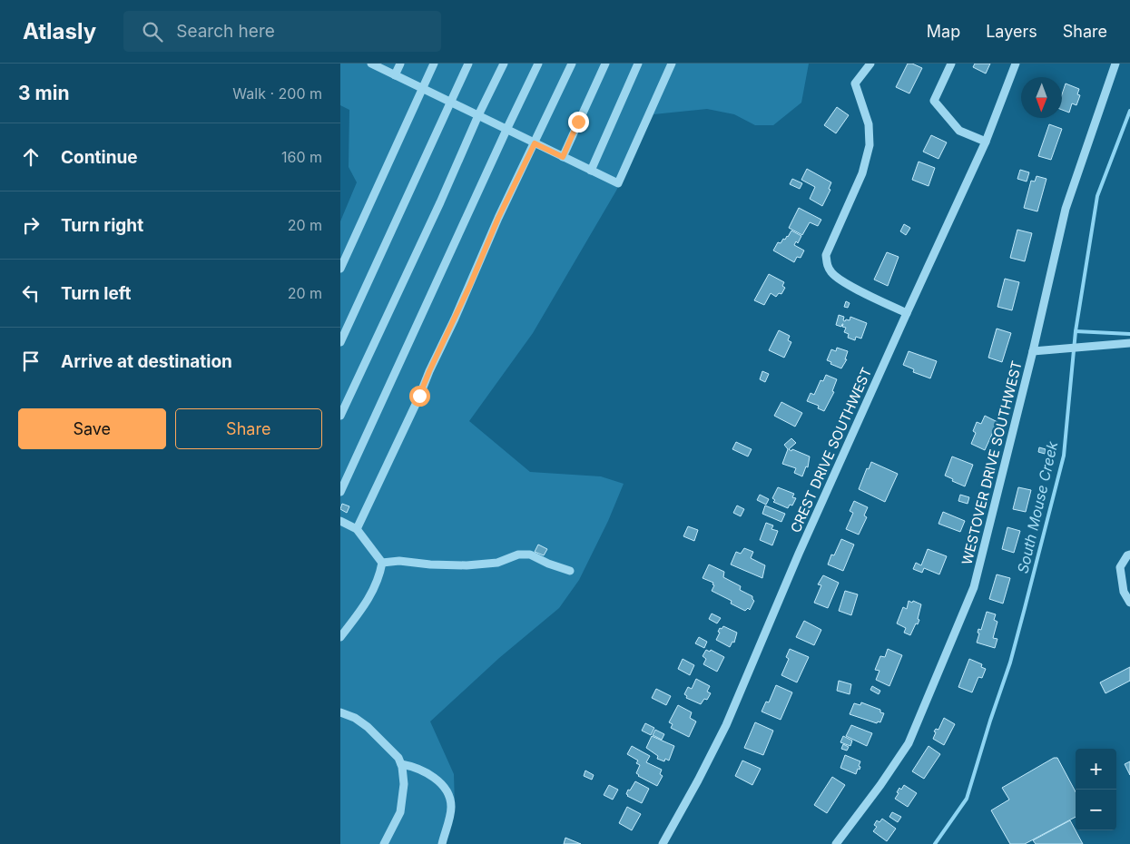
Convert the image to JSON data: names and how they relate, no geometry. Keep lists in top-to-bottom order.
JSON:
{
  "streets": {
    "street": ["CREST DRIVE SOUTHWEST", "WESTOVER DRIVE SOUTHWEST"]
  },
  "water": ["South Mouse Creek"],
  "north": "bottom",
  "page": {
    "header": "Atlasly",
    "search": "Search here",
    "nav": ["Map", "Layers", "Share"],
    "heading": ["3 min", "Walk · 200 m"],
    "list": [
      ["Continue", "160 m"],
      ["Turn right", "20 m"],
      ["Turn left", "20 m"],
      "Arrive at destination"
    ],
    "buttons": ["Save", "Share"],
    "map_buttons": ["+", "−"]
  }
}
